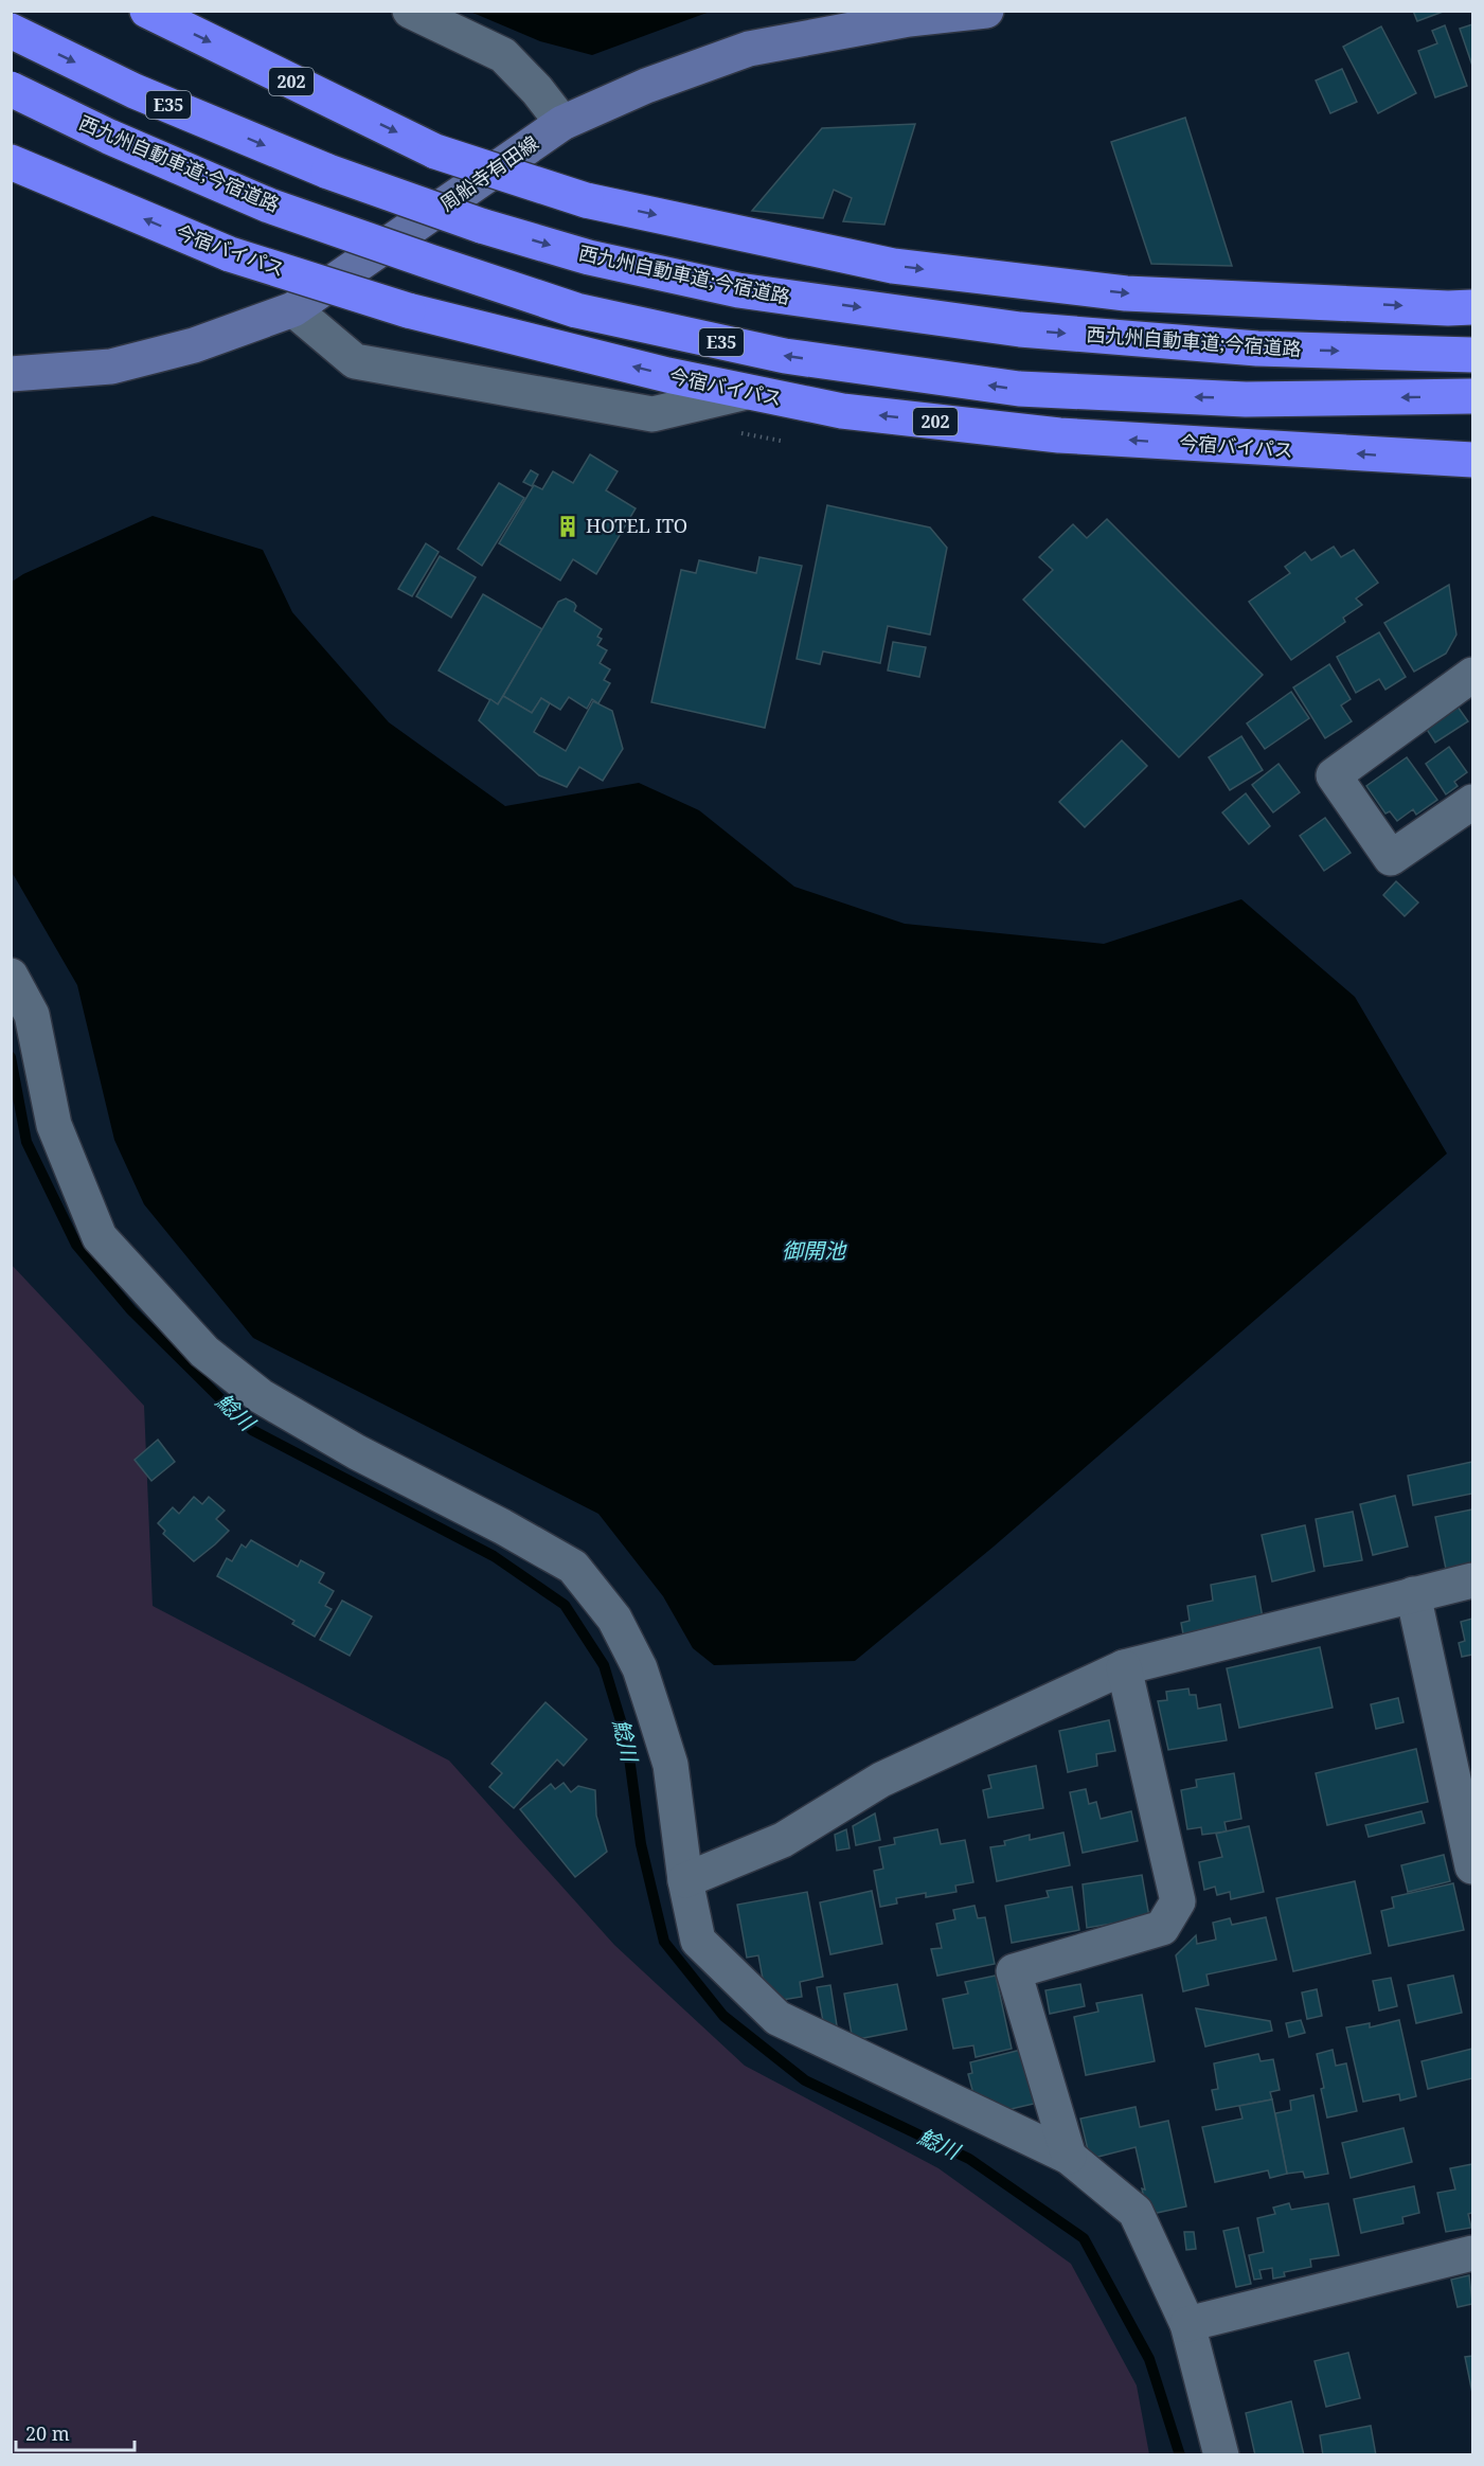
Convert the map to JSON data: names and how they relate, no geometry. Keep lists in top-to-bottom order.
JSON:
{
  "streets": {
    "highway": [
      "202",
      "E35",
      "西九州自動車道;今宿道路",
      "今宿バイパス"
    ],
    "main road": ["周船寺有田線"]
  },
  "water": ["御開池", "鯰川"],
  "places": {
    "building": ["HOTEL ITO"]
  },
  "scale_bar": "20 m"
}
